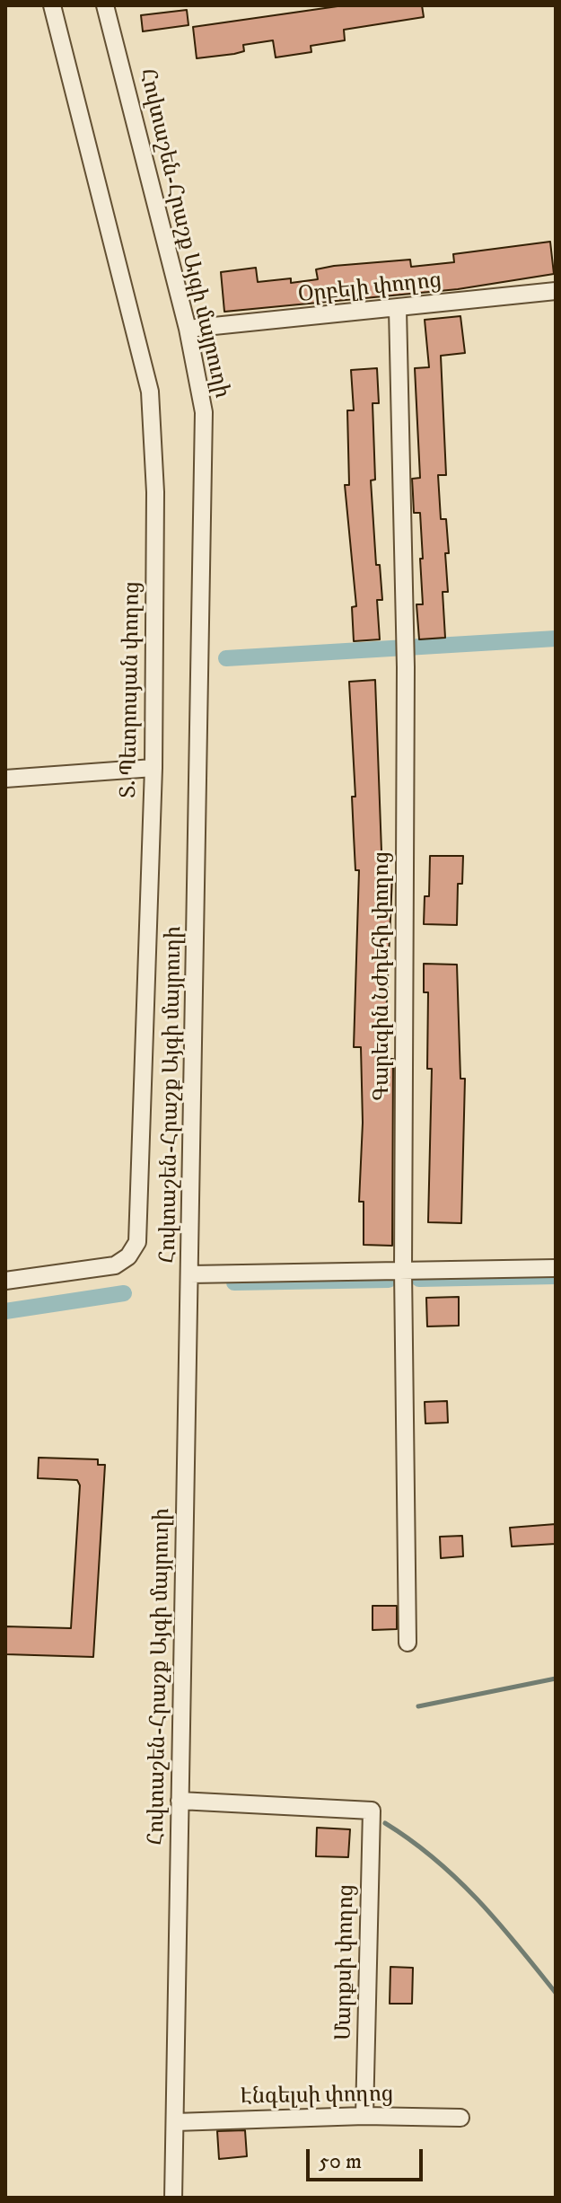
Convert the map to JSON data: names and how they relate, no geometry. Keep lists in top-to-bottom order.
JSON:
{
  "streets": {
    "street": [
      "Հովտաշեն-Հրաշք Այգի մայրուղի",
      "Օրբելի փողոց",
      "Տ. Պետրոսյան փողոց",
      "Գարեգին Նժդեհի փողոց",
      "Մարքսի փողոց",
      "Էնգելսի փողոց"
    ]
  },
  "crossings": [
    ["Հովտաշեն-Հրաշք Այգի մայրուղի", "Օրբելի փողոց"],
    ["Հովտաշեն-Հրաշք Այգի մայրուղի", "Մարքսի փողոց"],
    ["Հովտաշեն-Հրաշք Այգի մայրուղի", "Էնգելսի փողոց"],
    ["Օրբելի փողոց", "Գարեգին Նժդեհի փողոց"],
    ["Մարքսի փողոց", "Էնգելսի փողոց"]
  ],
  "scale_bar": "50 m"
}
